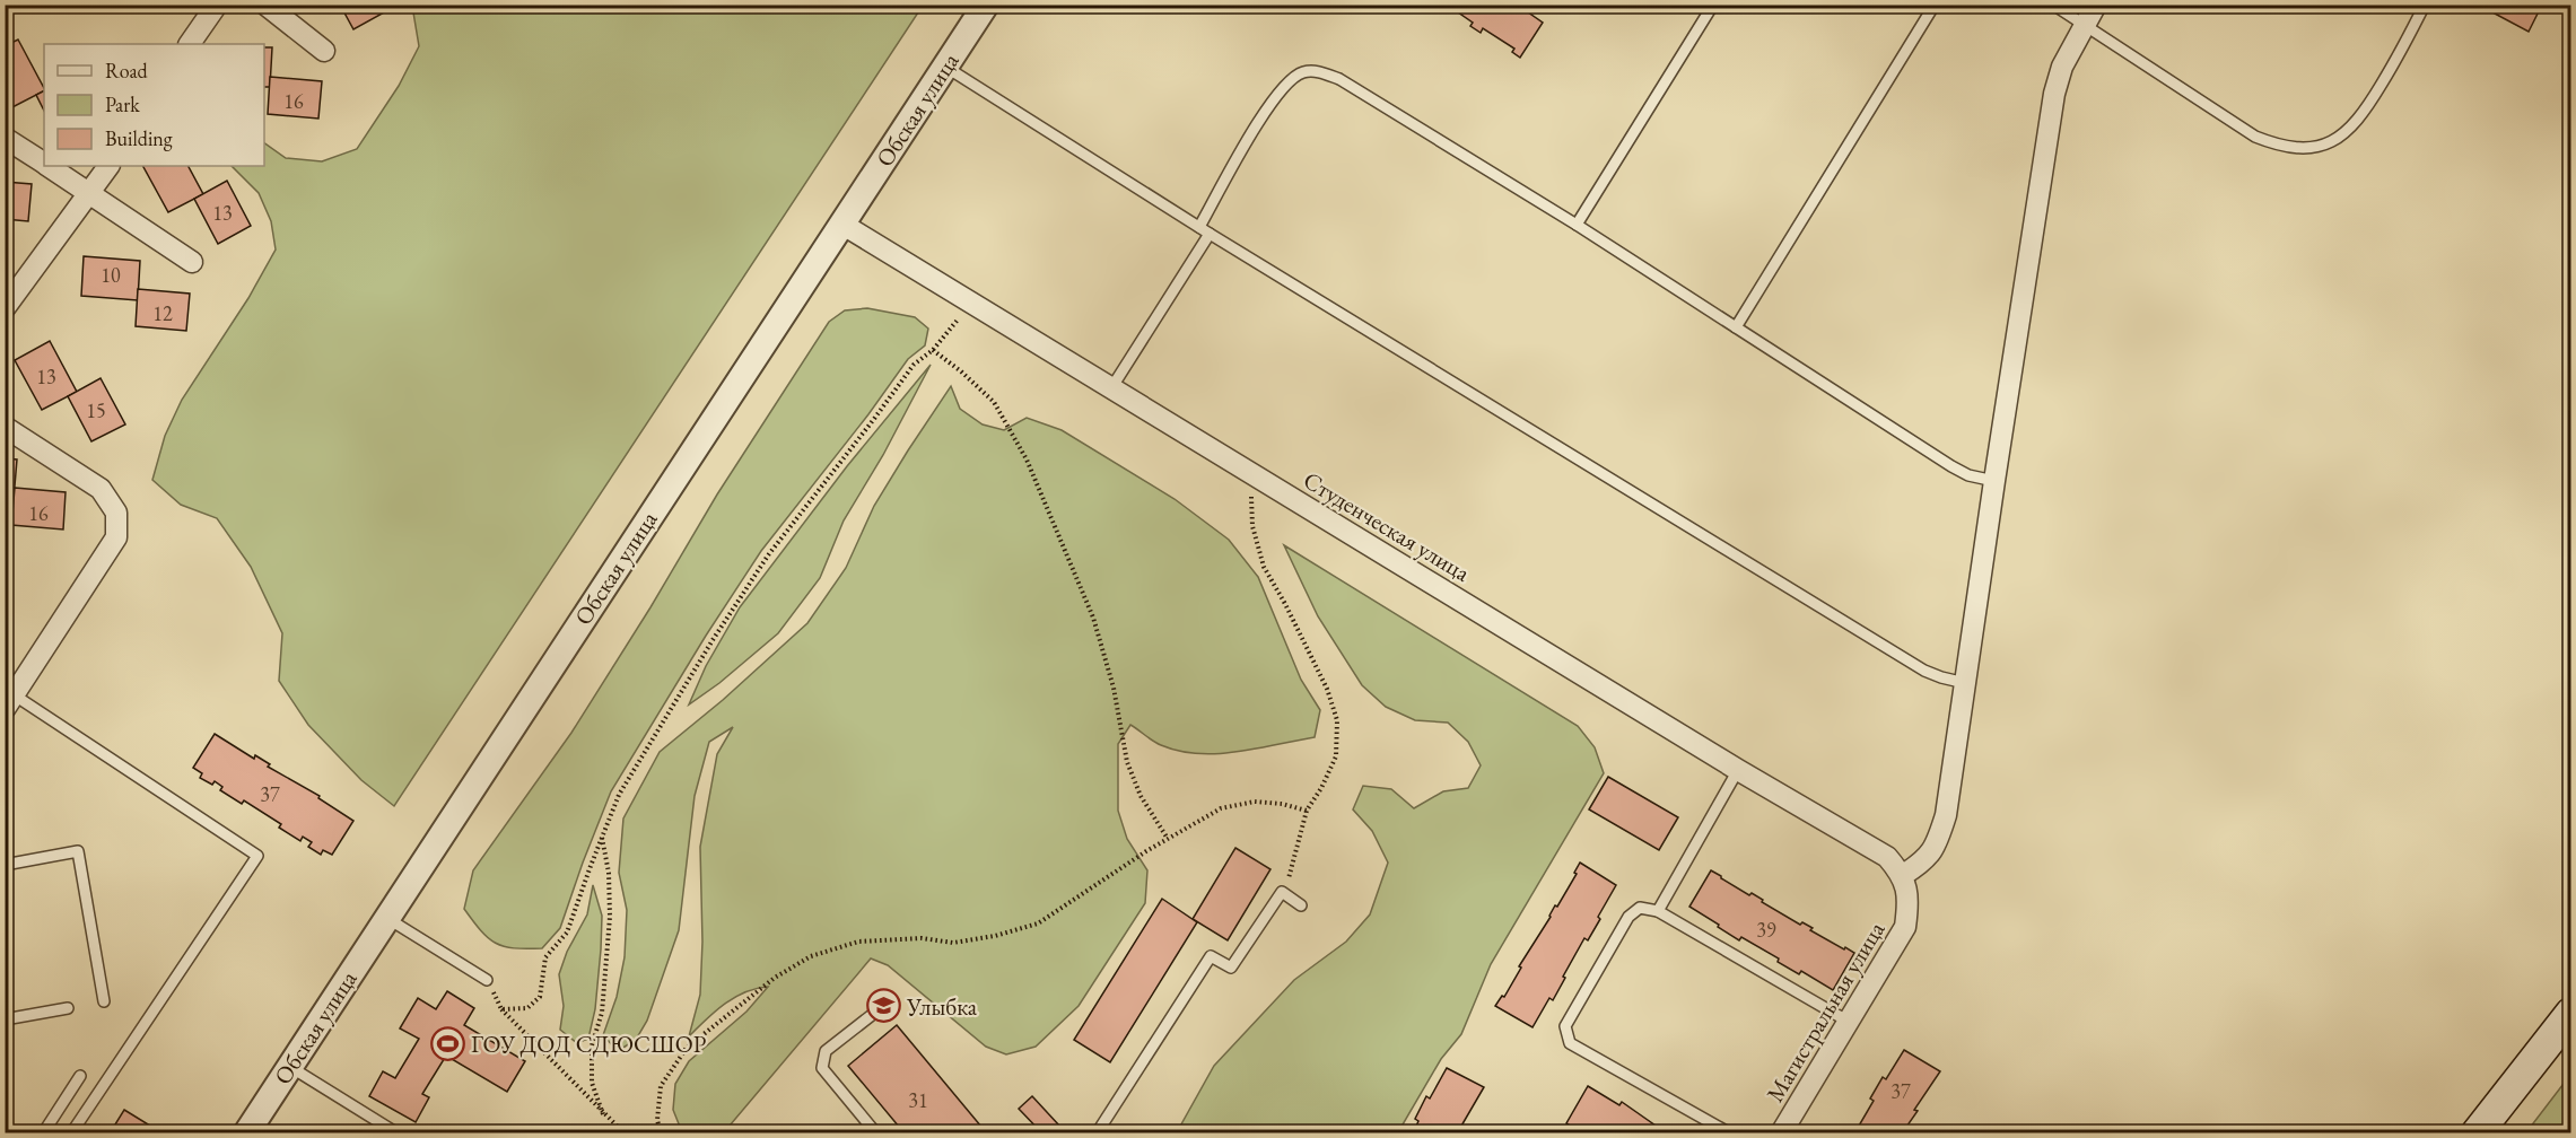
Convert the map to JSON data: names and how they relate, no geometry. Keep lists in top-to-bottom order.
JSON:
{
  "streets": {
    "street": ["Обская улица", "Студенческая улица", "Магистральная улица"]
  },
  "crossings": [
    ["Обская улица", "Студенческая улица"],
    ["Студенческая улица", "Магистральная улица"]
  ],
  "places": {
    "school or university": ["Улыбка"],
    "sports": ["ГОУ ДОД СДЮСШОР"]
  },
  "house_numbers": [
    "16",
    "13",
    "10",
    "12",
    "13",
    "15",
    "16",
    "37",
    "39",
    "37",
    "31"
  ],
  "legend": ["Road", "Park", "Building"]
}
